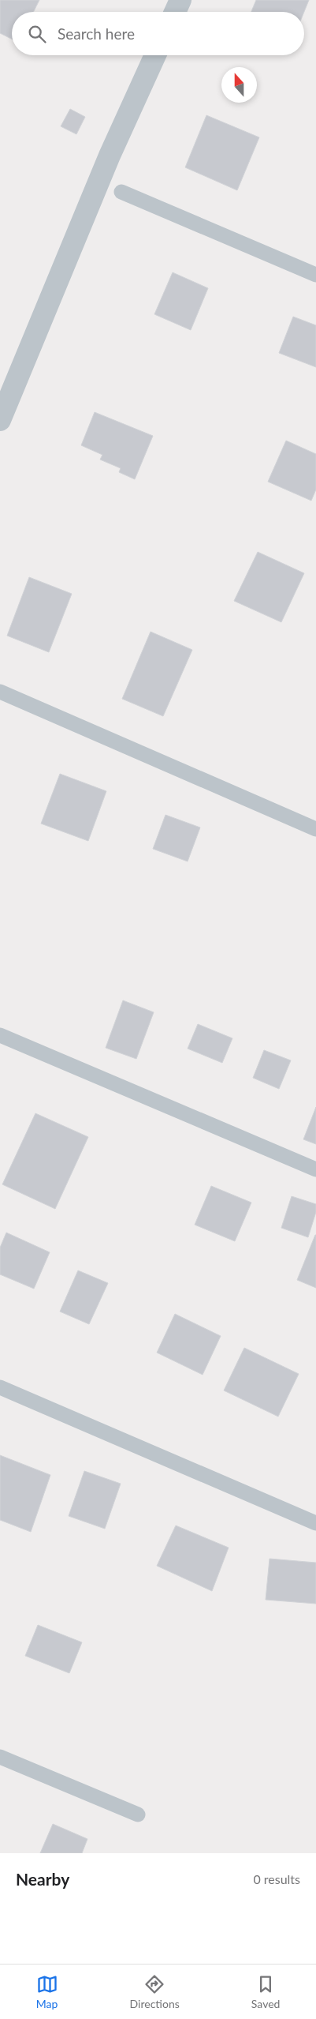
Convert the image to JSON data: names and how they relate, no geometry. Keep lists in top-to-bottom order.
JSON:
{
  "north": "top",
  "page": {
    "search": "Search here",
    "heading": ["Nearby", "0 results"],
    "nav": ["Map", "Directions", "Saved"]
  }
}
